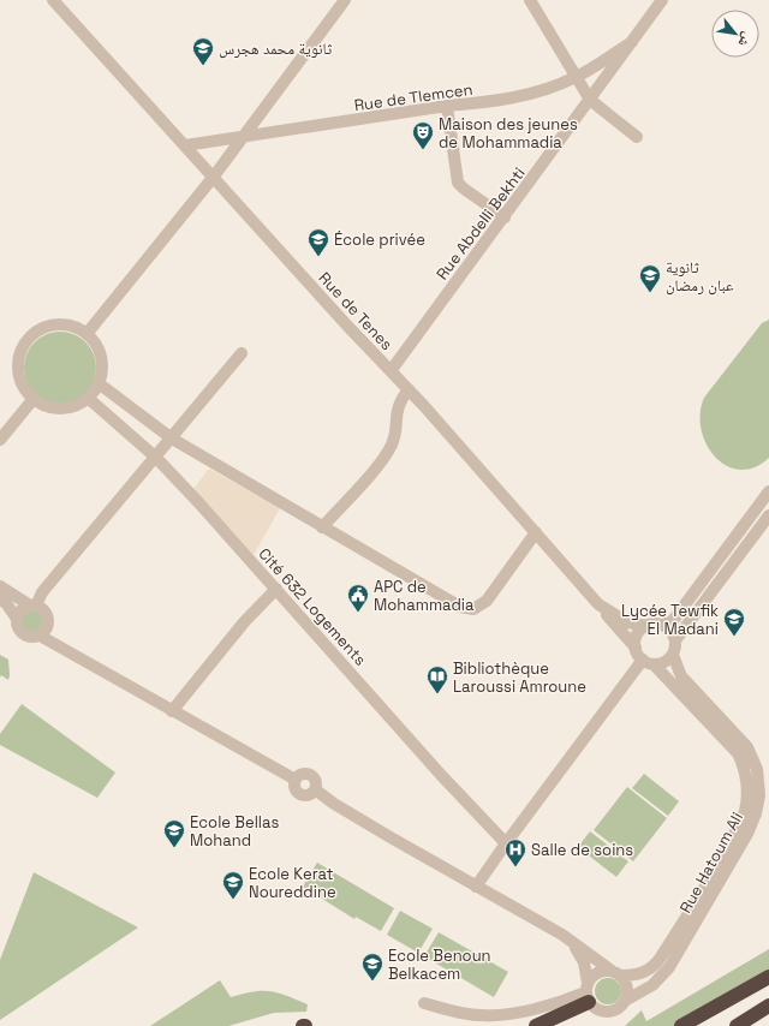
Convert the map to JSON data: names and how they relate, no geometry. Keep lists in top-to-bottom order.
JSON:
{
  "streets": {
    "street": [
      "Rue de Tlemcen",
      "Rue Abdelli Bekhti",
      "Rue de Tenes",
      "Cité 632 Logements",
      "Rue Hatoum Ali"
    ]
  },
  "crossings": [
    ["Rue de Tlemcen", "Rue Abdelli Bekhti"],
    ["Rue de Tlemcen", "Rue de Tenes"],
    ["Rue Abdelli Bekhti", "Rue de Tenes"],
    ["Rue de Tenes", "Rue Hatoum Ali"]
  ],
  "places": {
    "school or university": [
      "ثانوية محمد هجرس",
      "École privée",
      "ثانوية عبان رمضان",
      "Lycée Tewfik El Madani",
      "Ecole Bellas Mohand",
      "Ecole Kerat Noureddine",
      "Ecole Benoun Belkacem"
    ],
    "theatre": ["Maison des jeunes de Mohammadia"],
    "public building": ["APC de Mohammadia"],
    "library": ["Bibliothèque Laroussi Amroune"],
    "hospital": ["Salle de soins"]
  },
  "north": "bottom right"
}
